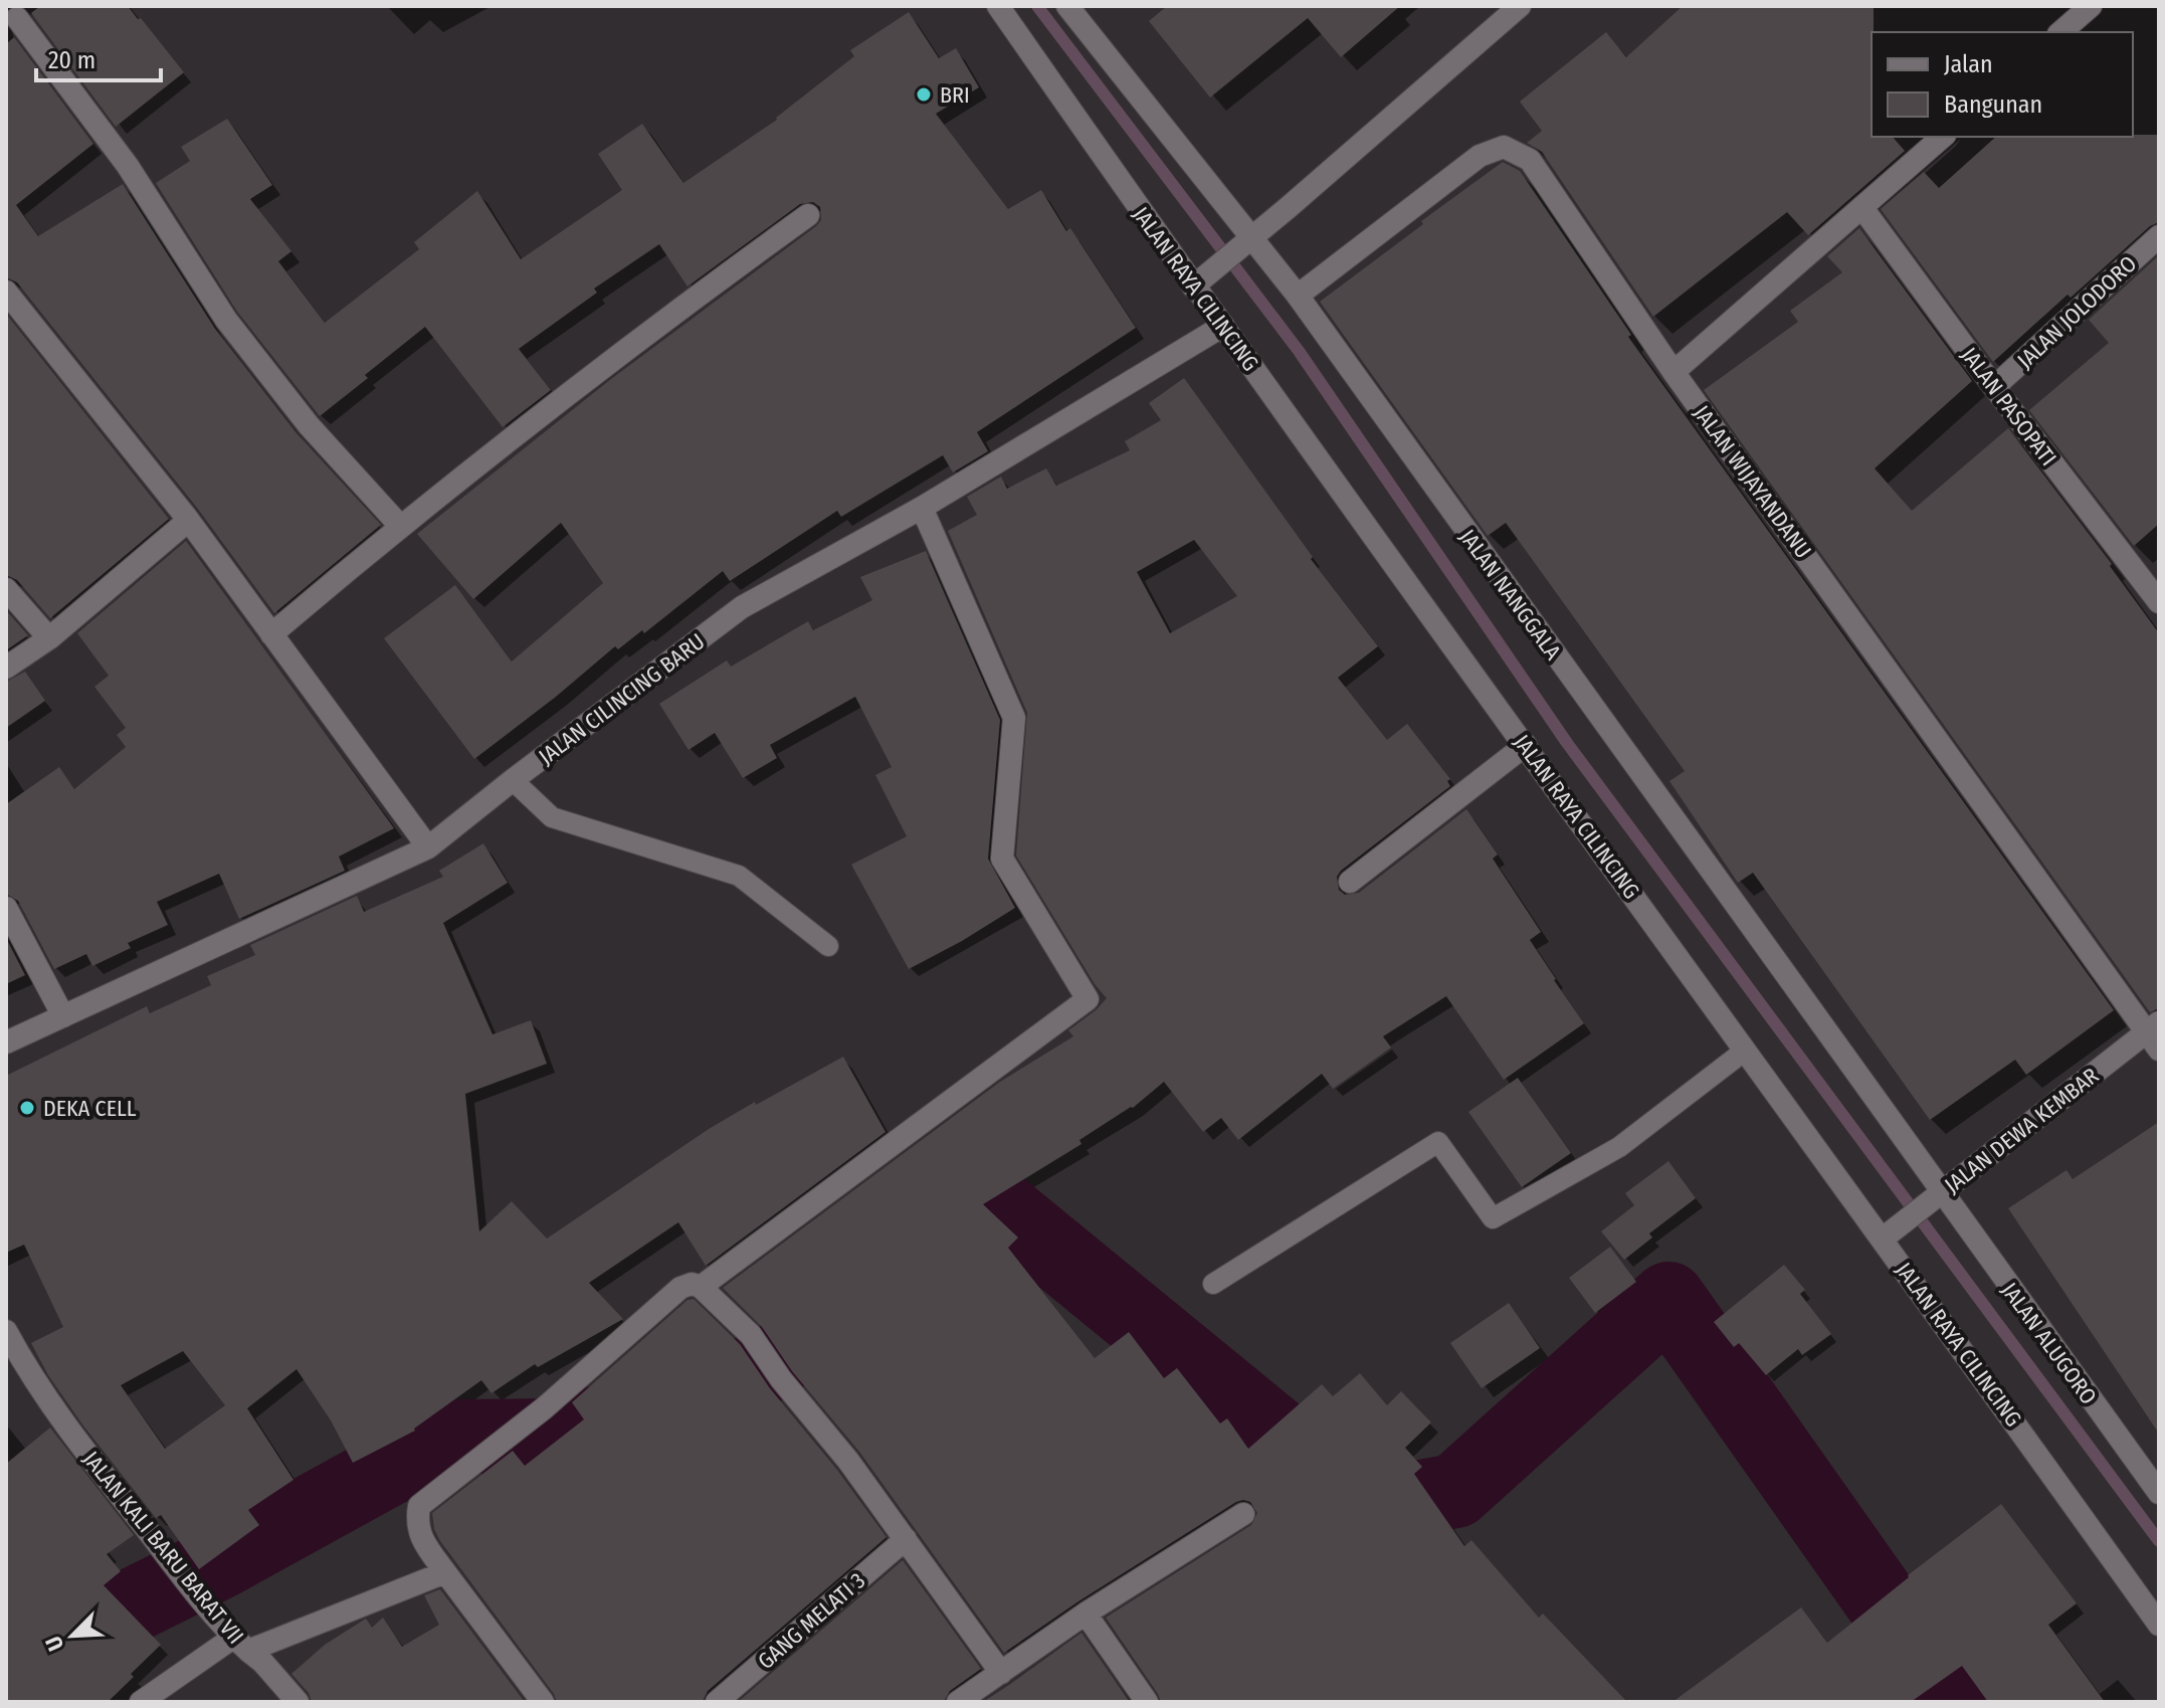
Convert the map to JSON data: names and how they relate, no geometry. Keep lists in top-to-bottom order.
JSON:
{
  "streets": {
    "street": [
      "JALAN RAYA CILINCING",
      "JALAN JOLODORO",
      "JALAN PASOPATI",
      "JALAN WIJAYANDANU",
      "JALAN NANGGALA",
      "JALAN CILINCING BARU",
      "JALAN DEWA KEMBAR",
      "JALAN ALUGORO",
      "JALAN KALI BARU BARAT VII",
      "GANG MELATI 3"
    ]
  },
  "crossings": [
    ["JALAN RAYA CILINCING", "JALAN CILINCING BARU"],
    ["JALAN RAYA CILINCING", "JALAN DEWA KEMBAR"],
    ["JALAN JOLODORO", "JALAN PASOPATI"],
    ["JALAN WIJAYANDANU", "JALAN NANGGALA"],
    ["JALAN WIJAYANDANU", "JALAN DEWA KEMBAR"],
    ["JALAN NANGGALA", "JALAN DEWA KEMBAR"],
    ["JALAN NANGGALA", "JALAN ALUGORO"],
    ["JALAN DEWA KEMBAR", "JALAN ALUGORO"]
  ],
  "places": ["BRI", "DEKA CELL"],
  "legend": ["Jalan", "Bangunan"],
  "scale_bar": "20 m",
  "north": "bottom left"
}
